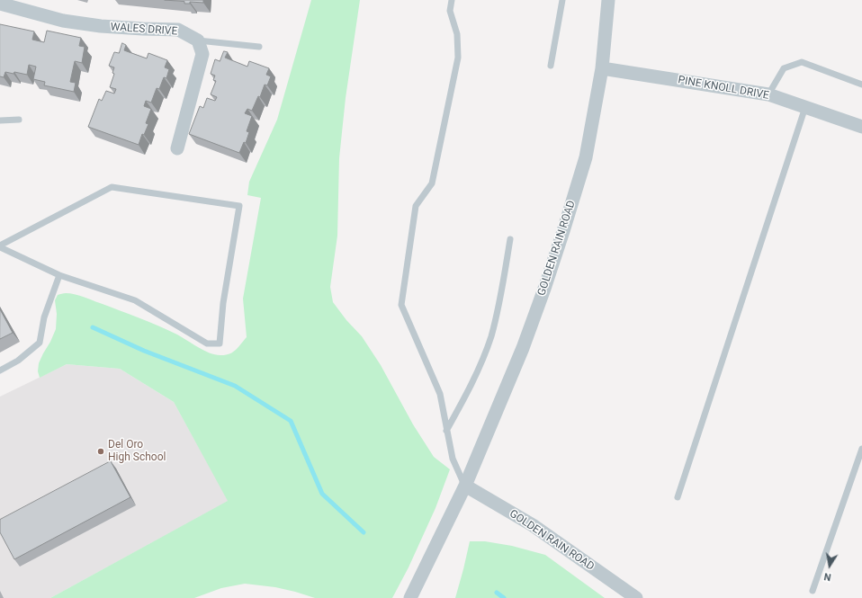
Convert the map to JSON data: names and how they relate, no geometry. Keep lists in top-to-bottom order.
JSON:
{
  "streets": {
    "street": ["WALES DRIVE", "PINE KNOLL DRIVE", "GOLDEN RAIN ROAD"]
  },
  "crossings": [
    ["PINE KNOLL DRIVE", "GOLDEN RAIN ROAD"]
  ],
  "places": ["Del Oro High School"],
  "north": "bottom"
}
